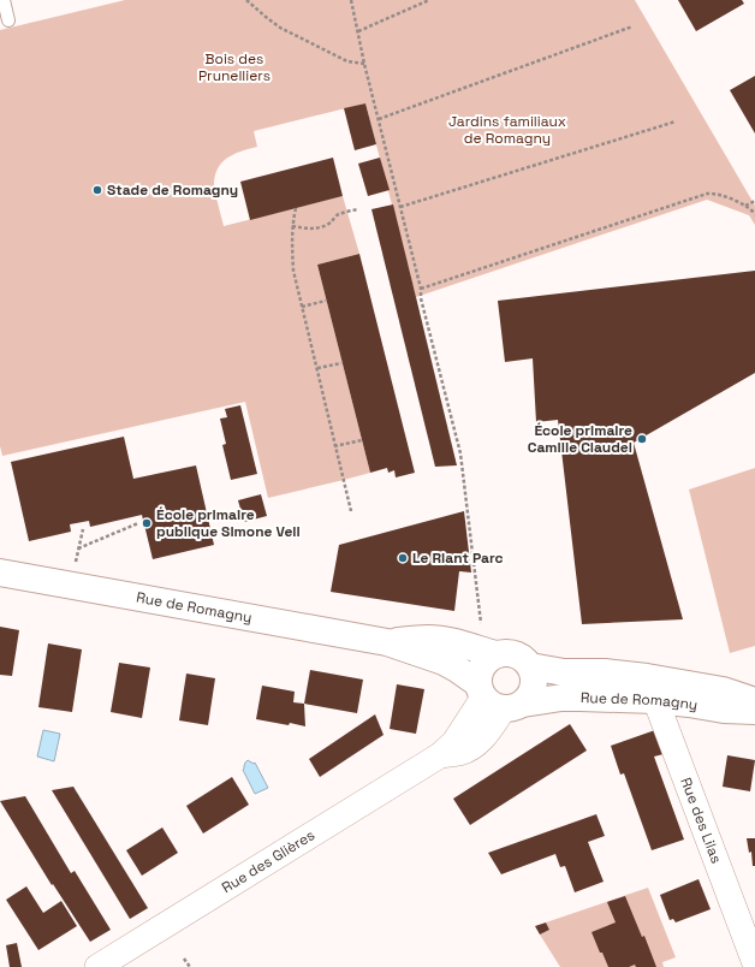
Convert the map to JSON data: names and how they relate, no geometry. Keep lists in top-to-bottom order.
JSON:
{
  "streets": {
    "street": ["Rue de Romagny", "Rue des Lilas", "Rue des Glières"]
  },
  "crossings": [
    ["Rue de Romagny", "Rue des Lilas"],
    ["Rue de Romagny", "Rue des Glières"]
  ],
  "parks": ["Bois des Prunelliers", "Jardins familiaux de Romagny"],
  "places": [
    "Stade de Romagny",
    "École primaire Camille Claudel",
    "École primaire publique Simone Veil",
    "Le Riant Parc"
  ]
}
